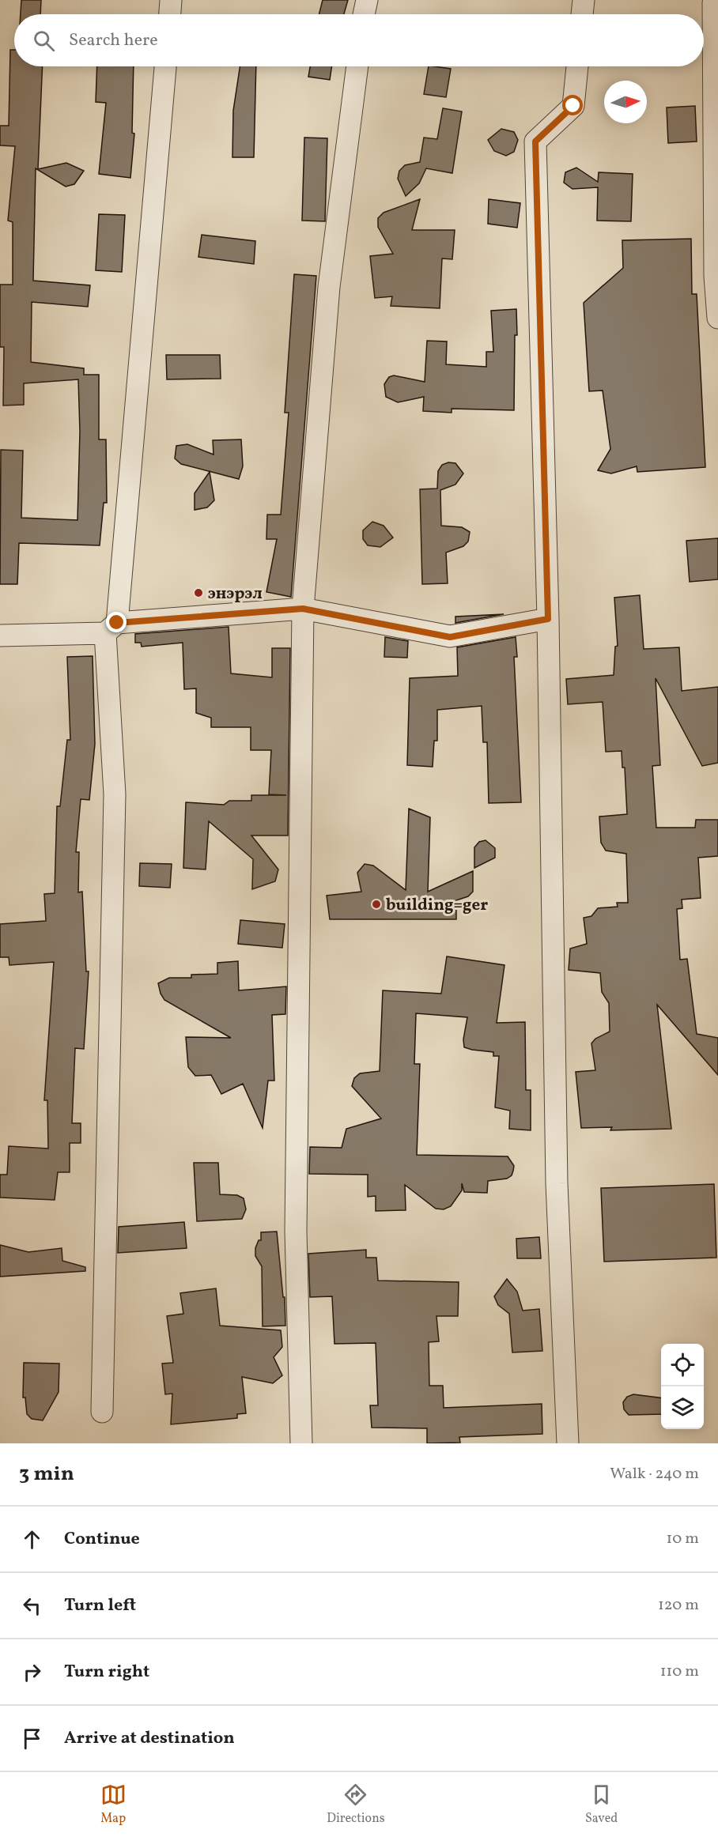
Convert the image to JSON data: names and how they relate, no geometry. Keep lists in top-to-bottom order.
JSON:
{
  "places": ["энэрэл", "building=ger"],
  "north": "right",
  "page": {
    "search": "Search here",
    "heading": ["3 min", "Walk · 240 m"],
    "list": [
      ["Continue", "10 m"],
      ["Turn left", "120 m"],
      ["Turn right", "110 m"],
      "Arrive at destination"
    ],
    "nav": ["Map", "Directions", "Saved"]
  }
}
